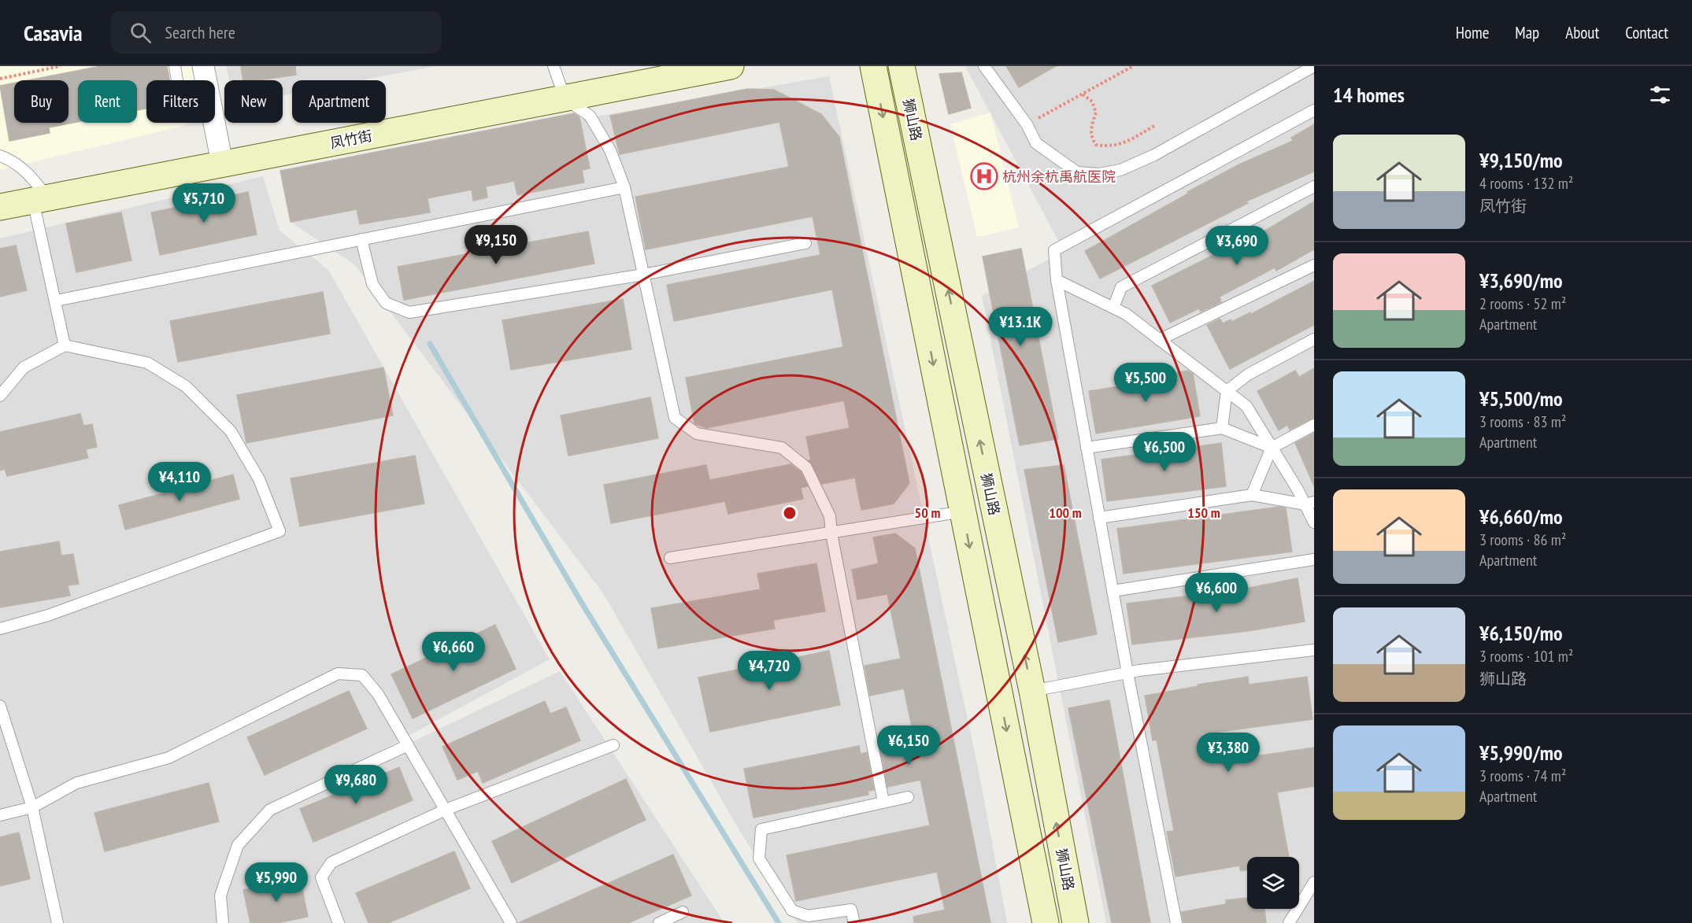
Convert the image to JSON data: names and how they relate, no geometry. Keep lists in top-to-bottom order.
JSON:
{
  "streets": {
    "main road": ["狮山路", "凤竹街"]
  },
  "places": {
    "hospital": ["杭州余杭禹航医院"]
  },
  "page": {
    "header": "Casavia",
    "search": "Search here",
    "nav": [
      "Home",
      "Map",
      "About",
      "Contact"
    ],
    "heading": "14 homes",
    "chip": [
      "Buy",
      "Rent",
      "Filters",
      "New",
      "Apartment"
    ],
    "list": [
      {
        "name": "¥9,150/mo",
        "note": "4 rooms · 132 m² · 凤竹街"
      },
      {
        "name": "¥3,690/mo",
        "note": "2 rooms · 52 m² · Apartment"
      },
      {
        "name": "¥5,500/mo",
        "note": "3 rooms · 83 m² · Apartment"
      },
      {
        "name": "¥6,660/mo",
        "note": "3 rooms · 86 m² · Apartment"
      },
      {
        "name": "¥6,150/mo",
        "note": "3 rooms · 101 m² · 狮山路"
      },
      {
        "name": "¥5,990/mo",
        "note": "3 rooms · 74 m² · Apartment"
      }
    ],
    "price": [
      "¥5,710",
      "¥9,150",
      "¥3,690",
      "¥13.1K",
      "¥5,500",
      "¥6,500",
      "¥4,110",
      "¥6,600",
      "¥6,660",
      "¥4,720",
      "¥6,150",
      "¥3,380",
      "¥9,680",
      "¥5,990"
    ]
  },
  "rings": ["50 m", "100 m", "150 m"]
}
